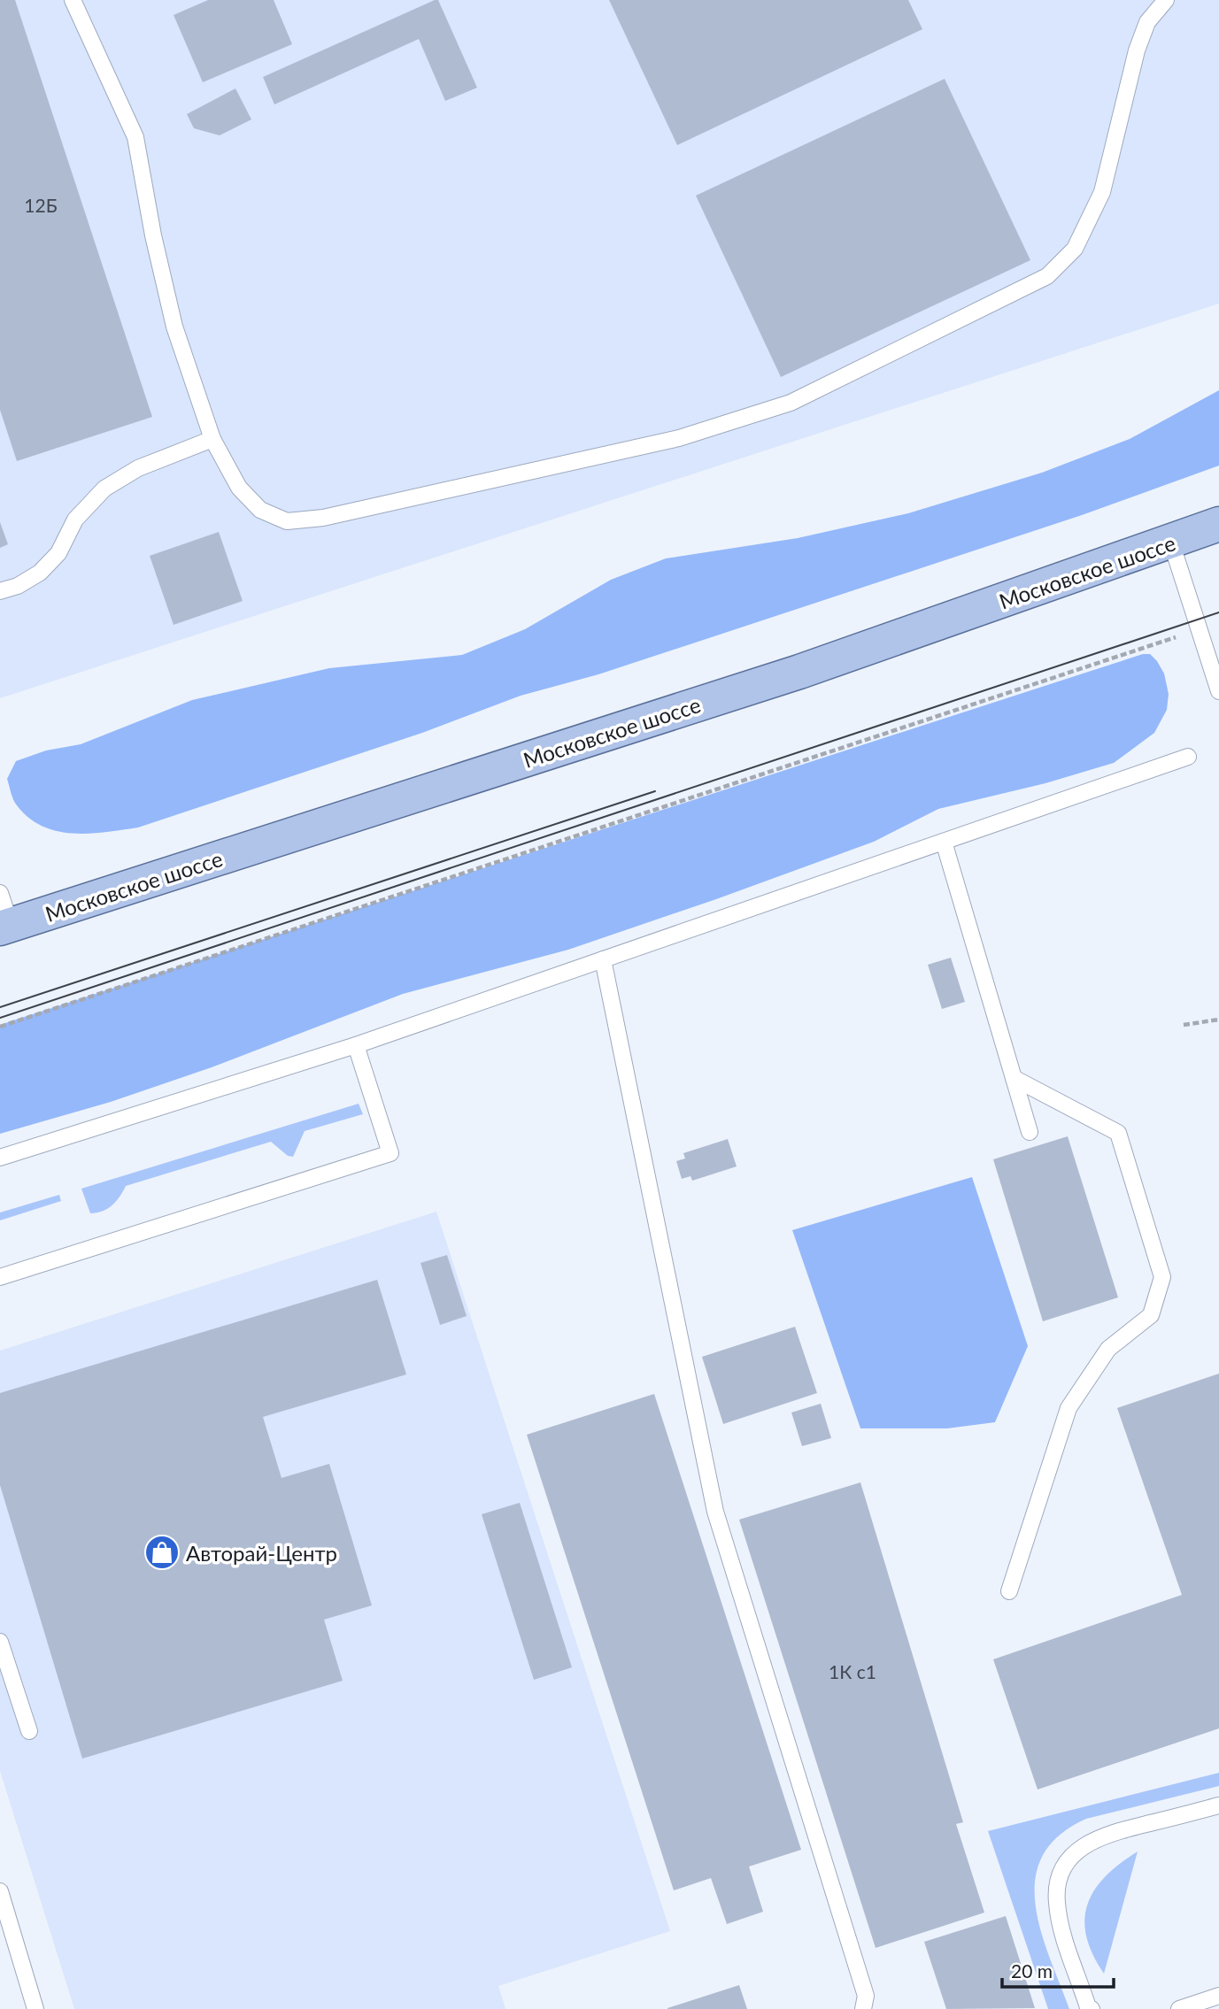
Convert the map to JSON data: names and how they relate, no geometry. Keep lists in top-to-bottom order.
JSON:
{
  "streets": {
    "main road": ["Московское шоссе"]
  },
  "places": {
    "shop": ["Авторай-Центр"]
  },
  "house_numbers": ["12Б", "1К с1"],
  "scale_bar": "20 m"
}
